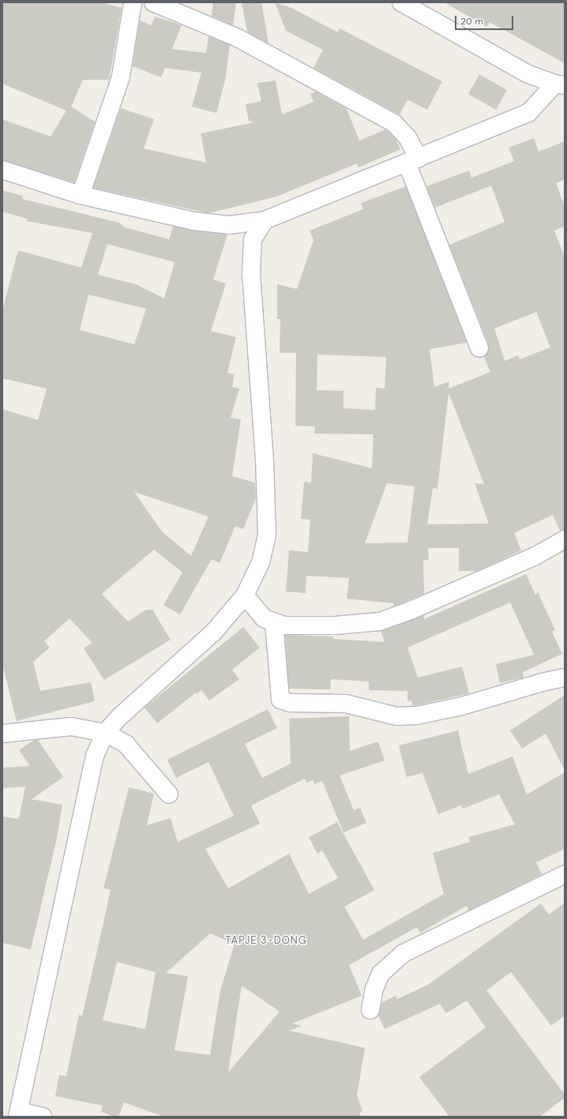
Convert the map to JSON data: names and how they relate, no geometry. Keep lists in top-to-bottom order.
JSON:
{
  "districts": ["TAPJE 3-DONG"],
  "scale_bar": "20 m"
}
